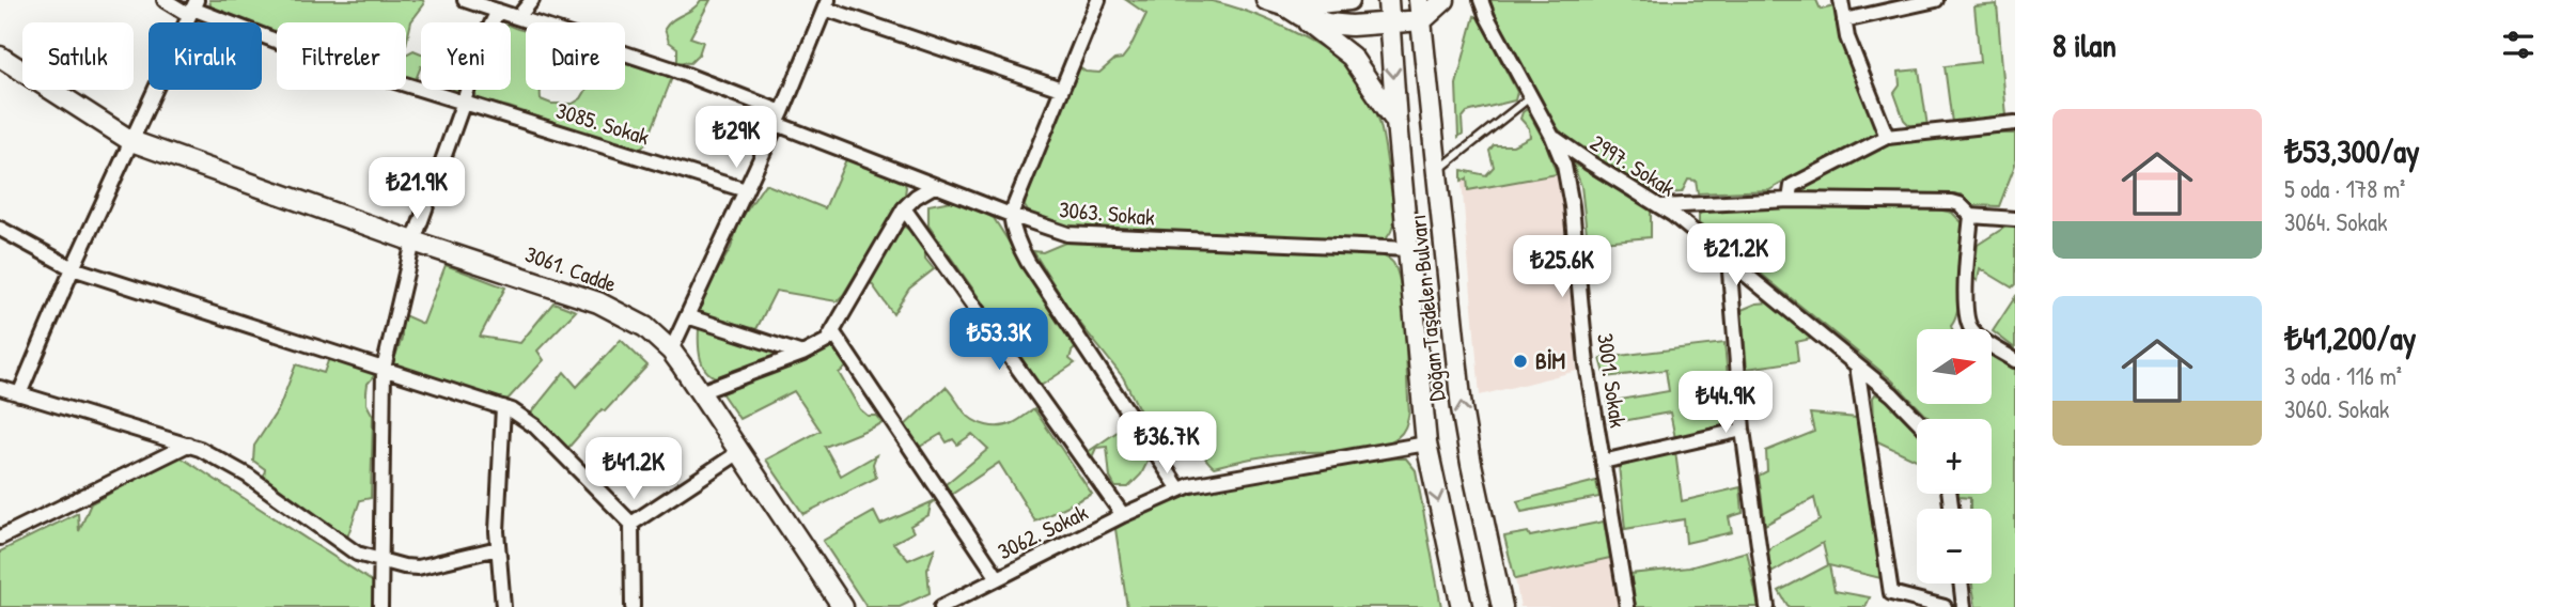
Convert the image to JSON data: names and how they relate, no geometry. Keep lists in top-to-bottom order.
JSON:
{
  "streets": {
    "street": [
      "3085. Sokak",
      "2997. Sokak",
      "3063. Sokak",
      "3061. Cadde",
      "Doğan Taşdelen Bulvarı",
      "3001. Sokak",
      "3062. Sokak"
    ]
  },
  "crossings": [
    ["2997. Sokak", "3001. Sokak"],
    ["3063. Sokak", "Doğan Taşdelen Bulvarı"],
    ["Doğan Taşdelen Bulvarı", "3062. Sokak"]
  ],
  "places": ["BİM"],
  "north": "right",
  "page": {
    "heading": "8 ilan",
    "chip": [
      "Satılık",
      "Kiralık",
      "Filtreler",
      "Yeni",
      "Daire"
    ],
    "list": [
      {
        "name": "₺53,300/ay",
        "note": "5 oda · 178 m² · 3064. Sokak"
      },
      {
        "name": "₺41,200/ay",
        "note": "3 oda · 116 m² · 3060. Sokak"
      }
    ],
    "price": [
      "₺29K",
      "₺21.9K",
      "₺21.2K",
      "₺25.6K",
      "₺53.3K",
      "₺44.9K",
      "₺36.7K",
      "₺41.2K"
    ],
    "map_buttons": ["+", "−"]
  }
}
